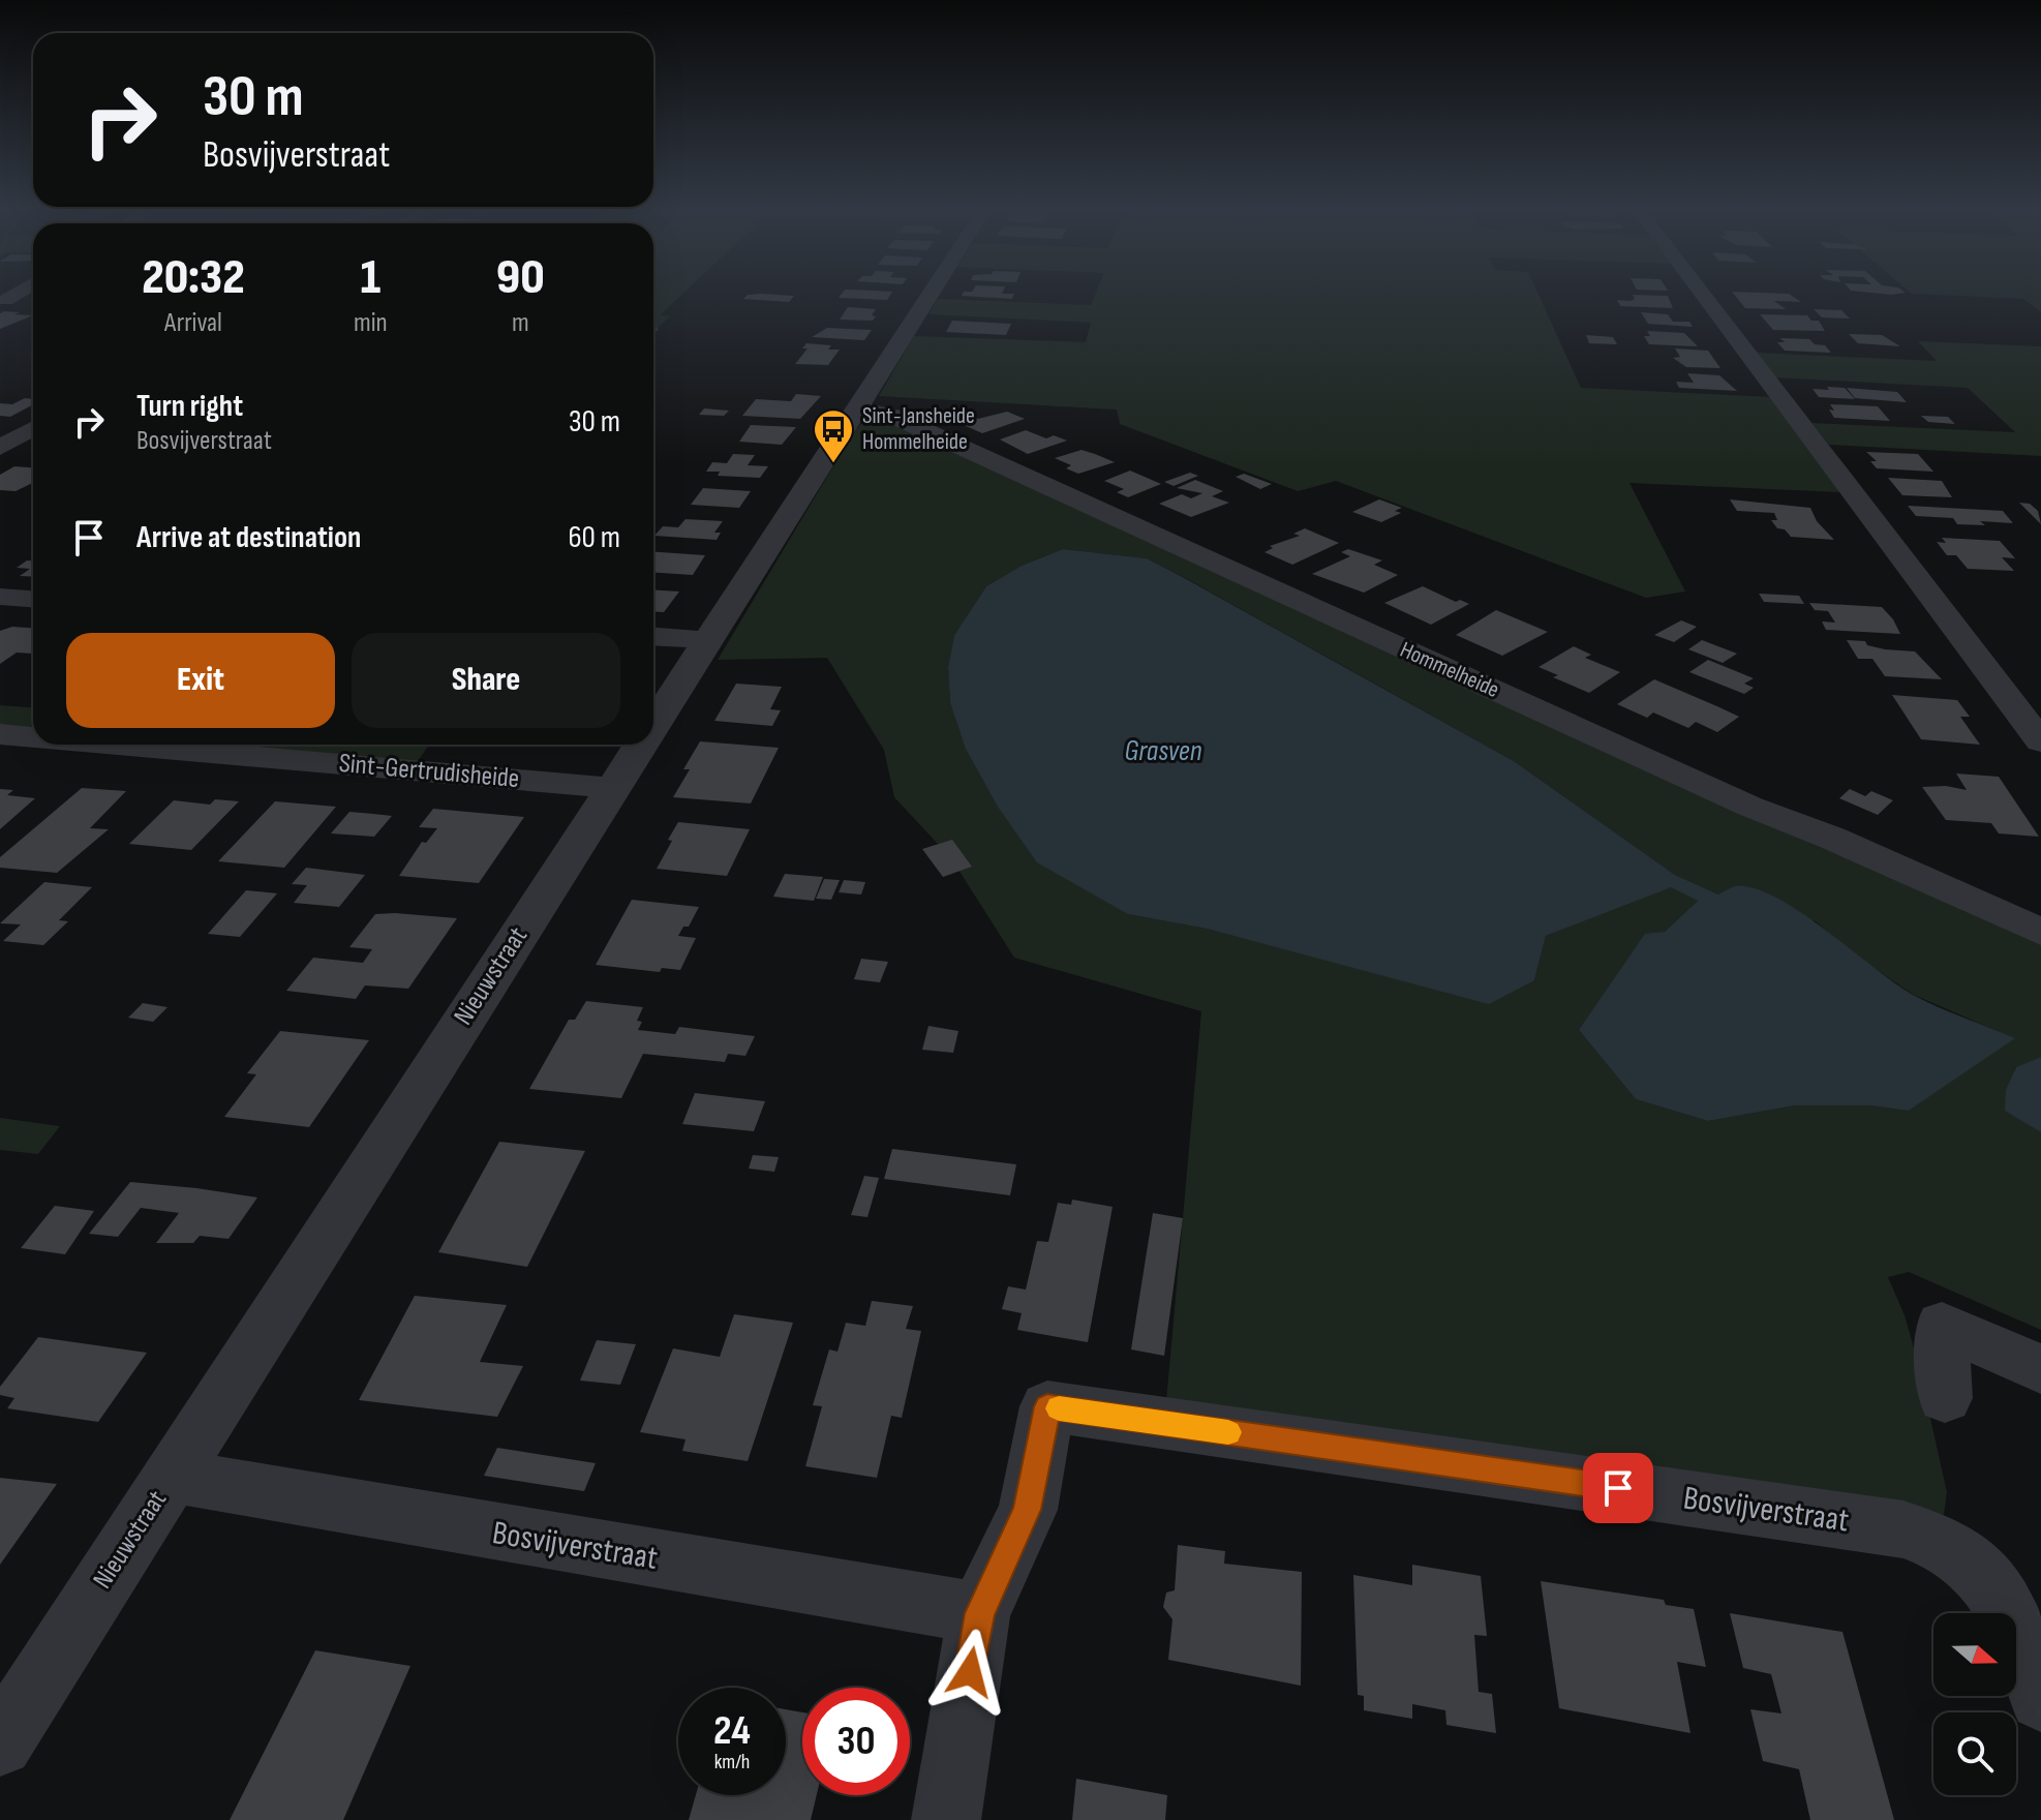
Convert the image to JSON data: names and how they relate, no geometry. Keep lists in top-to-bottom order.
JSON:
{
  "streets": {
    "street": [
      "Hommelheide",
      "Sint-Gertrudisheide",
      "Nieuwstraat",
      "Bosvijverstraat"
    ]
  },
  "crossings": [
    ["Hommelheide", "Nieuwstraat"],
    ["Sint-Gertrudisheide", "Nieuwstraat"],
    ["Nieuwstraat", "Bosvijverstraat"]
  ],
  "water": ["Grasven"],
  "places": {
    "bus stop": ["Sint-Jansheide Hommelheide"]
  },
  "north": "right",
  "page": {
    "turn": ["30 m", "Bosvijverstraat"],
    "eta": [
      "20:32",
      "Arrival",
      "1",
      "min",
      "90",
      "m"
    ],
    "list": [
      {
        "name": "Turn right",
        "note": "Bosvijverstraat",
        "value": "30 m"
      },
      {
        "name": "Arrive at destination",
        "value": "60 m"
      }
    ],
    "buttons": ["Exit", "Share"],
    "speed": "24 km/h",
    "limit": "30"
  }
}
